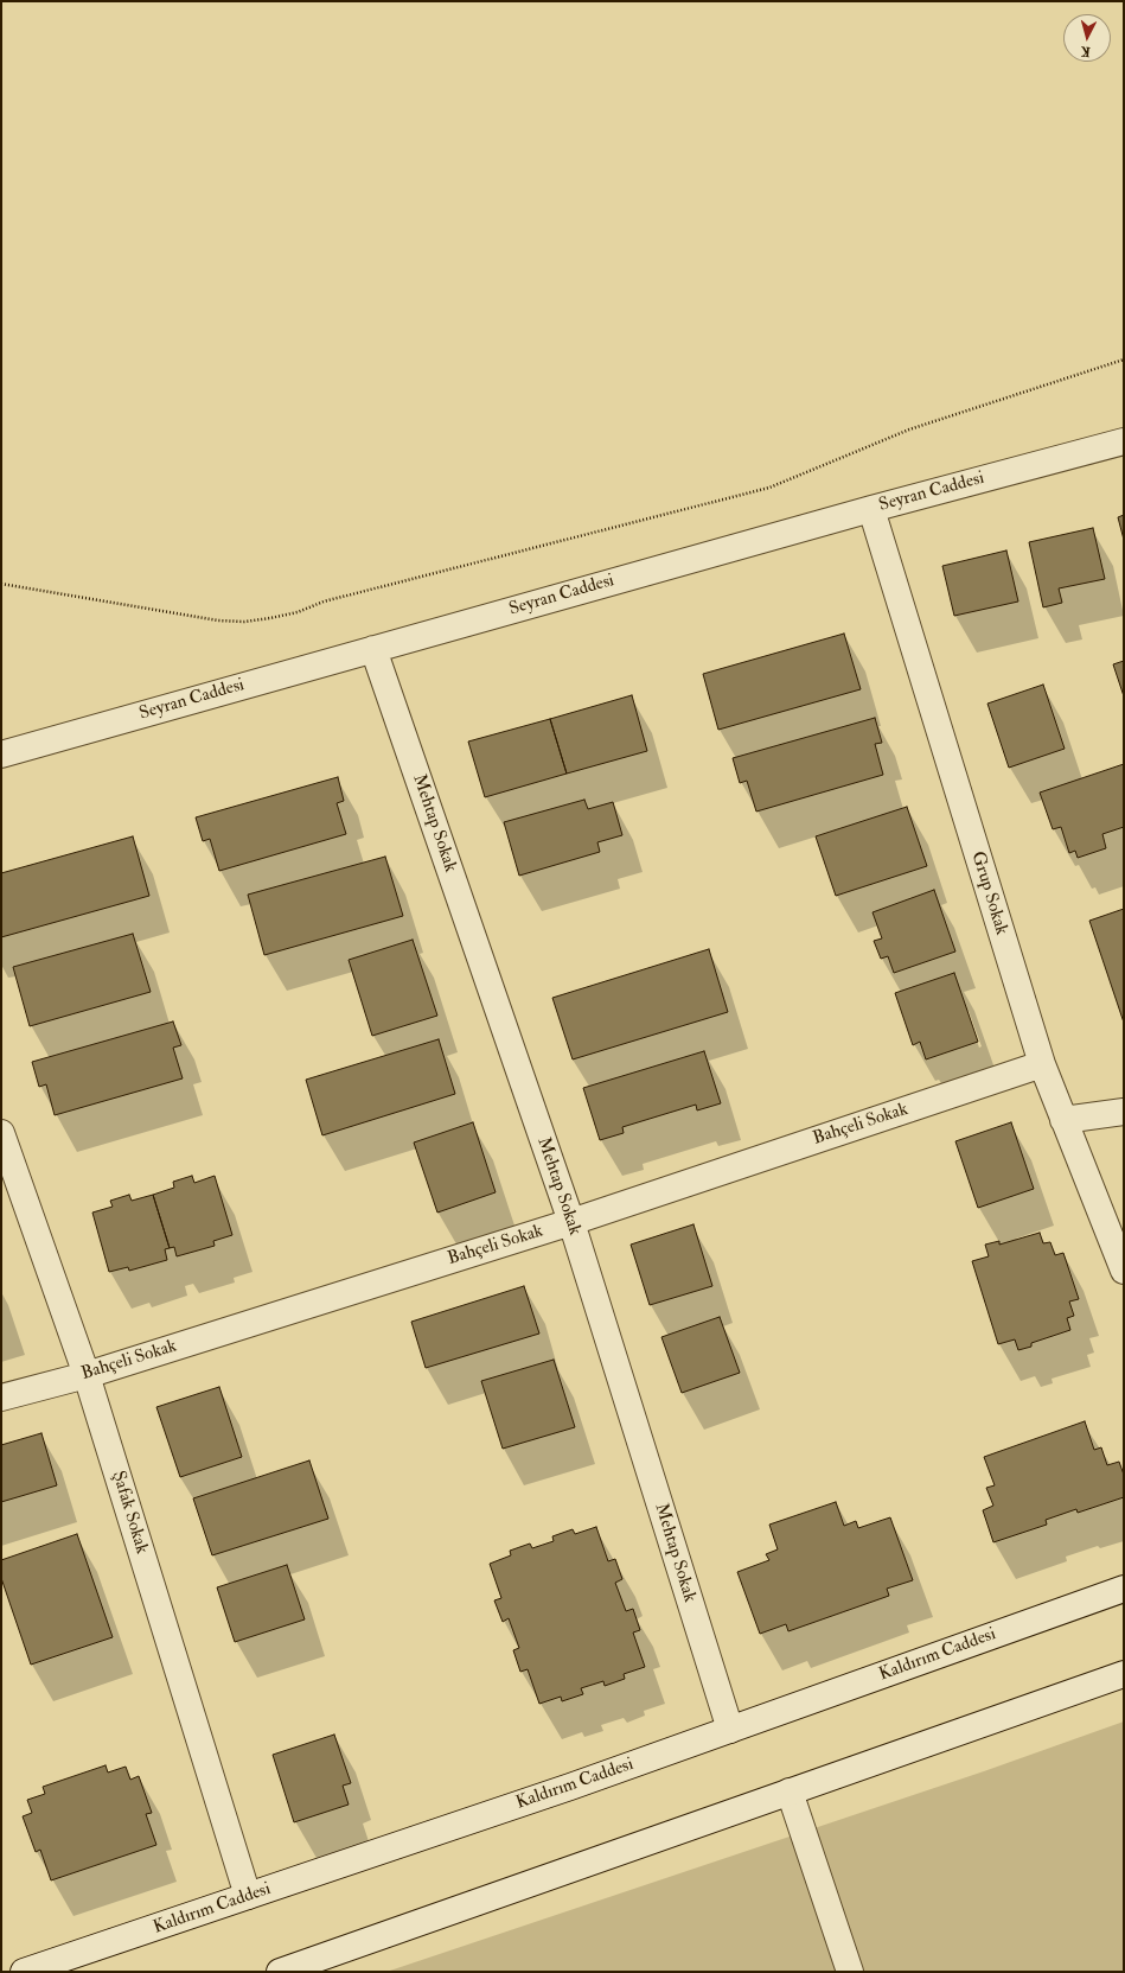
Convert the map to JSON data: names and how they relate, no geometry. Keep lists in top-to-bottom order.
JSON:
{
  "streets": {
    "street": [
      "Seyran Caddesi",
      "Mehtap Sokak",
      "Grup Sokak",
      "Bahçeli Sokak",
      "Şafak Sokak",
      "Kaldırım Caddesi"
    ]
  },
  "crossings": [
    ["Seyran Caddesi", "Mehtap Sokak"],
    ["Seyran Caddesi", "Grup Sokak"],
    ["Mehtap Sokak", "Bahçeli Sokak"],
    ["Mehtap Sokak", "Kaldırım Caddesi"],
    ["Grup Sokak", "Bahçeli Sokak"],
    ["Bahçeli Sokak", "Şafak Sokak"],
    ["Şafak Sokak", "Kaldırım Caddesi"]
  ],
  "north": "bottom"
}
